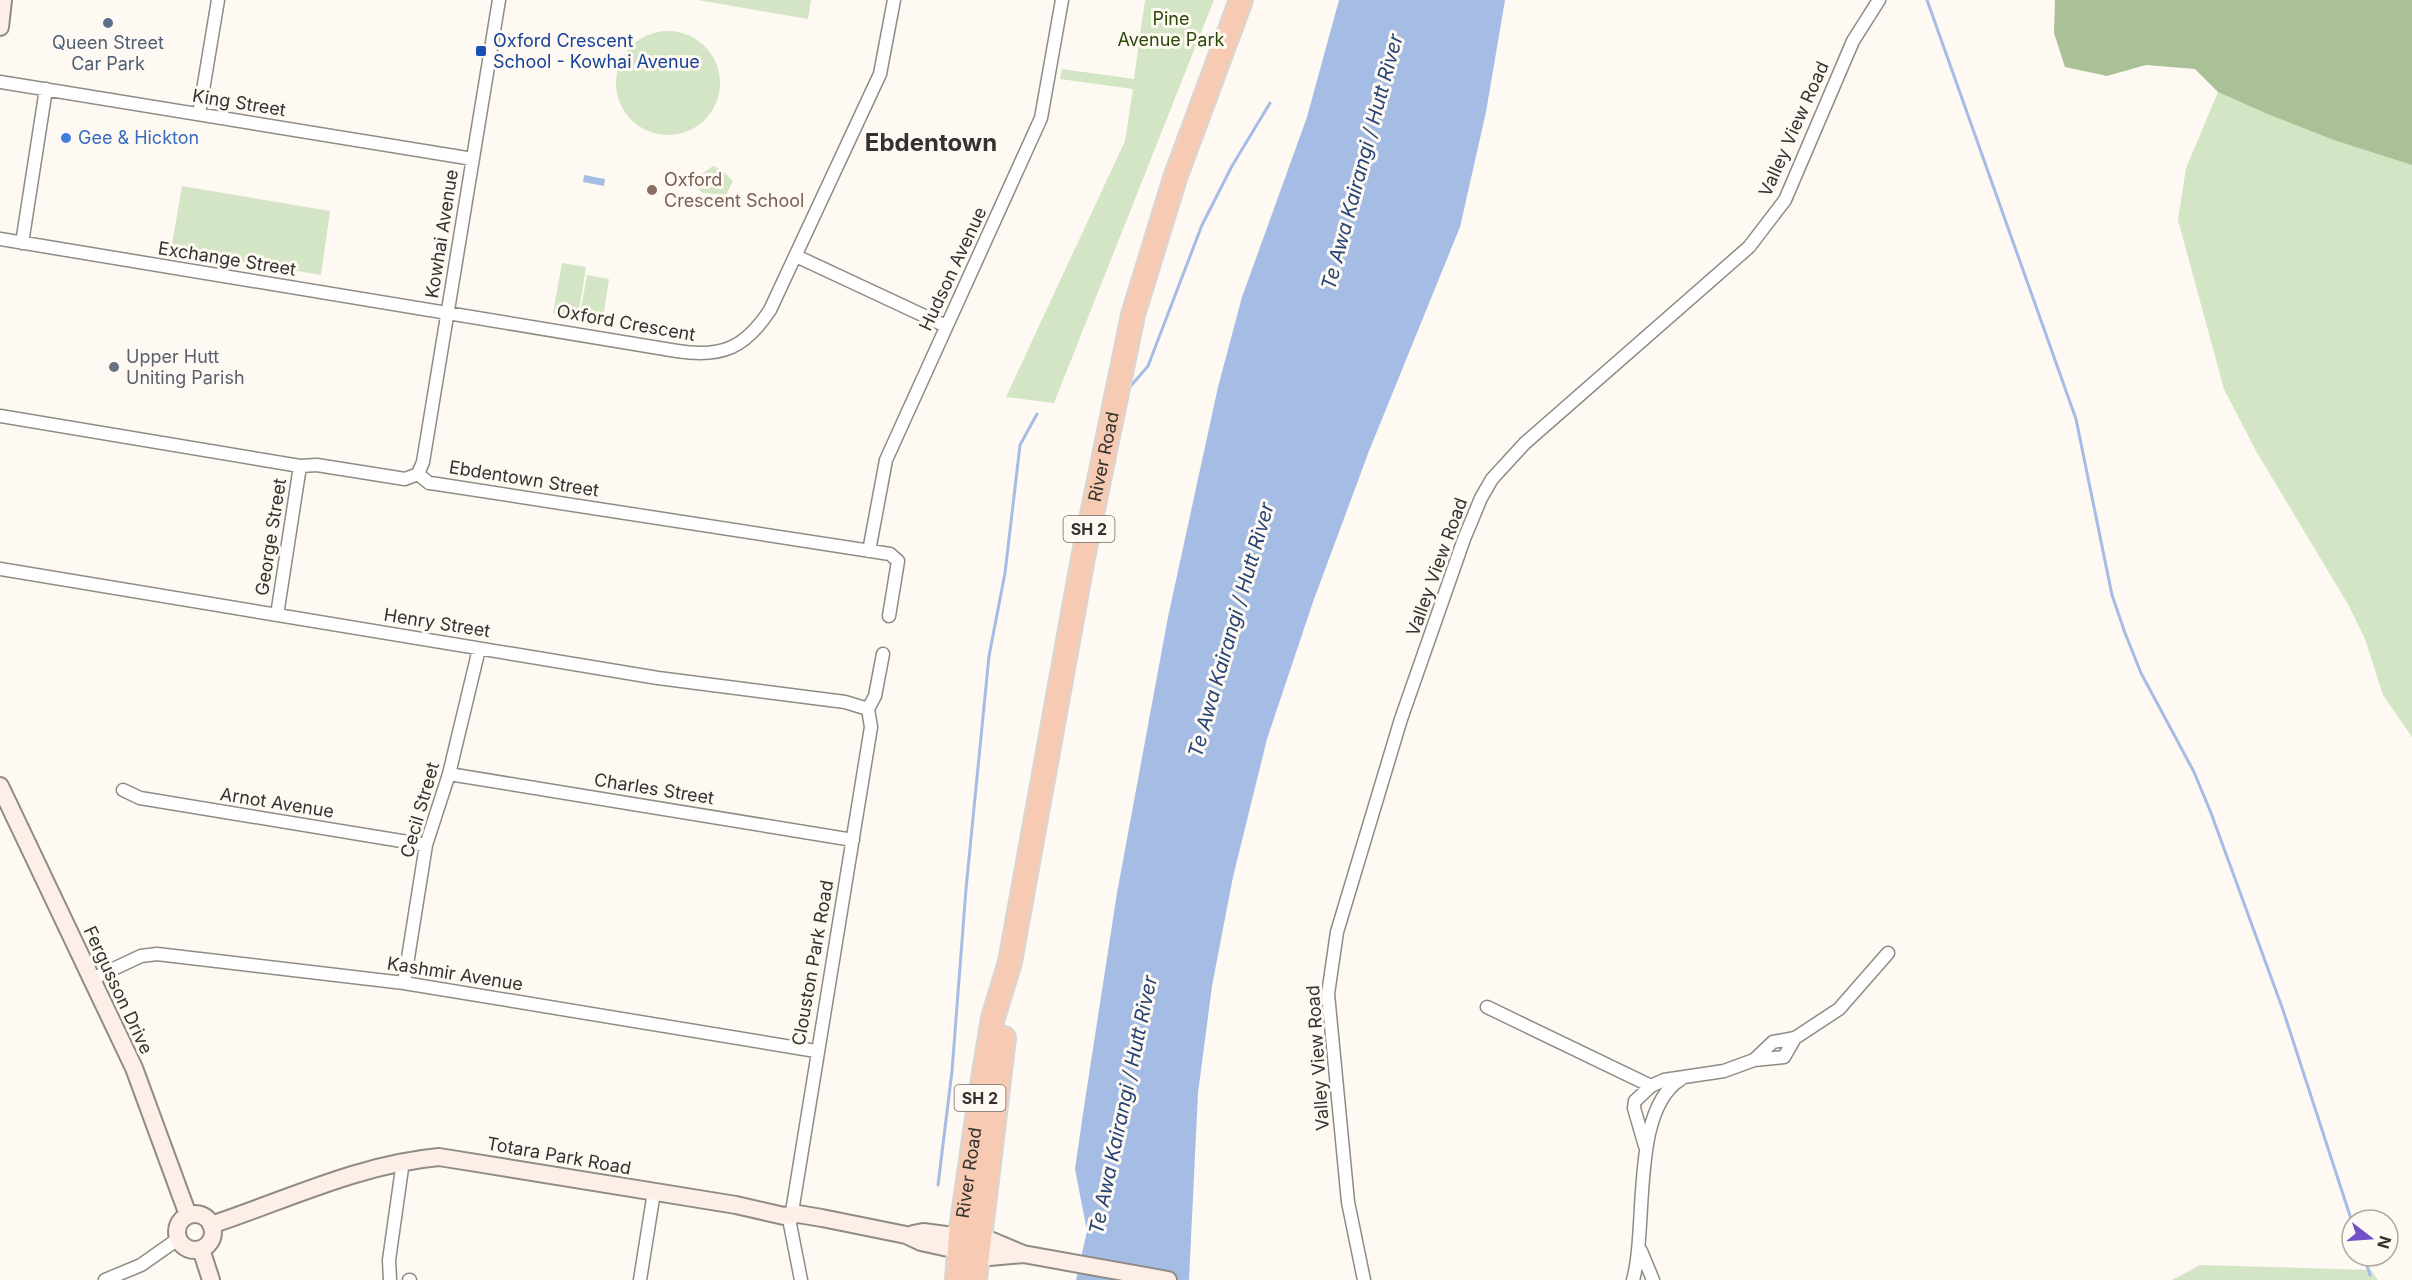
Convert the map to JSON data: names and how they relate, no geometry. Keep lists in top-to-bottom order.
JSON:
{
  "streets": {
    "highway": ["River Road", "SH 2"],
    "street": [
      "King Street",
      "Valley View Road",
      "Kowhai Avenue",
      "Exchange Street",
      "Hudson Avenue",
      "Oxford Crescent",
      "Ebdentown Street",
      "George Street",
      "Henry Street",
      "Charles Street",
      "Arnot Avenue",
      "Cecil Street",
      "Clouston Park Road",
      "Kashmir Avenue",
      "Fergusson Drive",
      "Totara Park Road"
    ]
  },
  "crossings": [
    ["King Street", "Kowhai Avenue"],
    ["Kowhai Avenue", "Exchange Street"],
    ["Kowhai Avenue", "Oxford Crescent"],
    ["Kowhai Avenue", "Ebdentown Street"],
    ["Exchange Street", "Oxford Crescent"],
    ["Hudson Avenue", "Ebdentown Street"],
    ["River Road", "Totara Park Road"],
    ["Ebdentown Street", "George Street"],
    ["George Street", "Henry Street"],
    ["Henry Street", "Cecil Street"],
    ["Henry Street", "Clouston Park Road"],
    ["Charles Street", "Cecil Street"],
    ["Charles Street", "Clouston Park Road"],
    ["Arnot Avenue", "Cecil Street"],
    ["Cecil Street", "Kashmir Avenue"],
    ["Clouston Park Road", "Kashmir Avenue"],
    ["Clouston Park Road", "Totara Park Road"],
    ["Kashmir Avenue", "Fergusson Drive"],
    ["Fergusson Drive", "Totara Park Road"]
  ],
  "districts": ["Ebdentown"],
  "water": ["Te Awa Kairangi / Hutt River"],
  "parks": ["Pine Avenue Park"],
  "places": {
    "other": [
      "Queen Street Car Park",
      "Gee & Hickton",
      "Oxford Crescent School",
      "Upper Hutt Uniting Parish"
    ],
    "transit": ["Oxford Crescent School - Kowhai Avenue"]
  },
  "north": "right"
}
